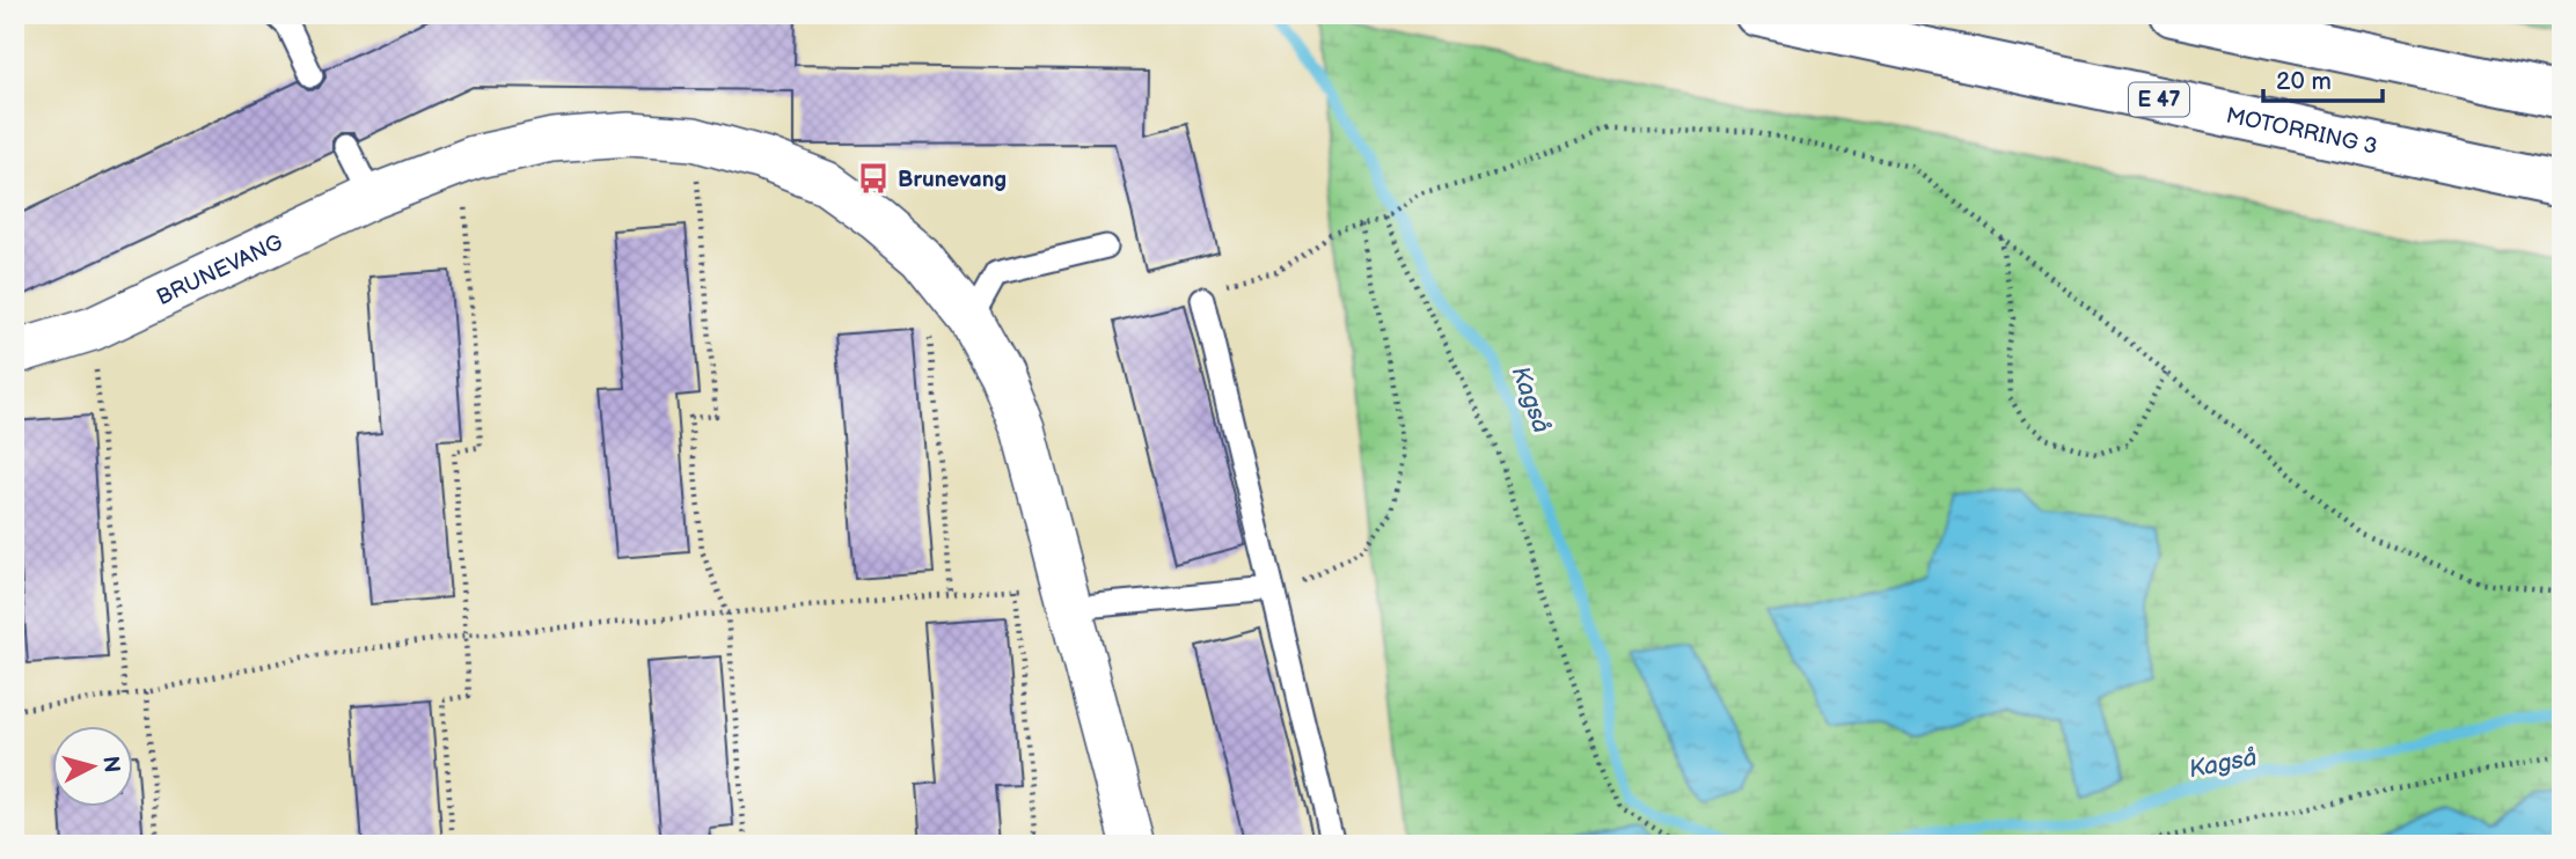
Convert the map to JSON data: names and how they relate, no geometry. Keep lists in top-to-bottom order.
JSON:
{
  "streets": {
    "highway": ["E 47", "MOTORRING 3"],
    "street": ["BRUNEVANG"]
  },
  "water": ["Kagså"],
  "places": {
    "bus stop": ["Brunevang"]
  },
  "scale_bar": "20 m",
  "north": "right"
}
